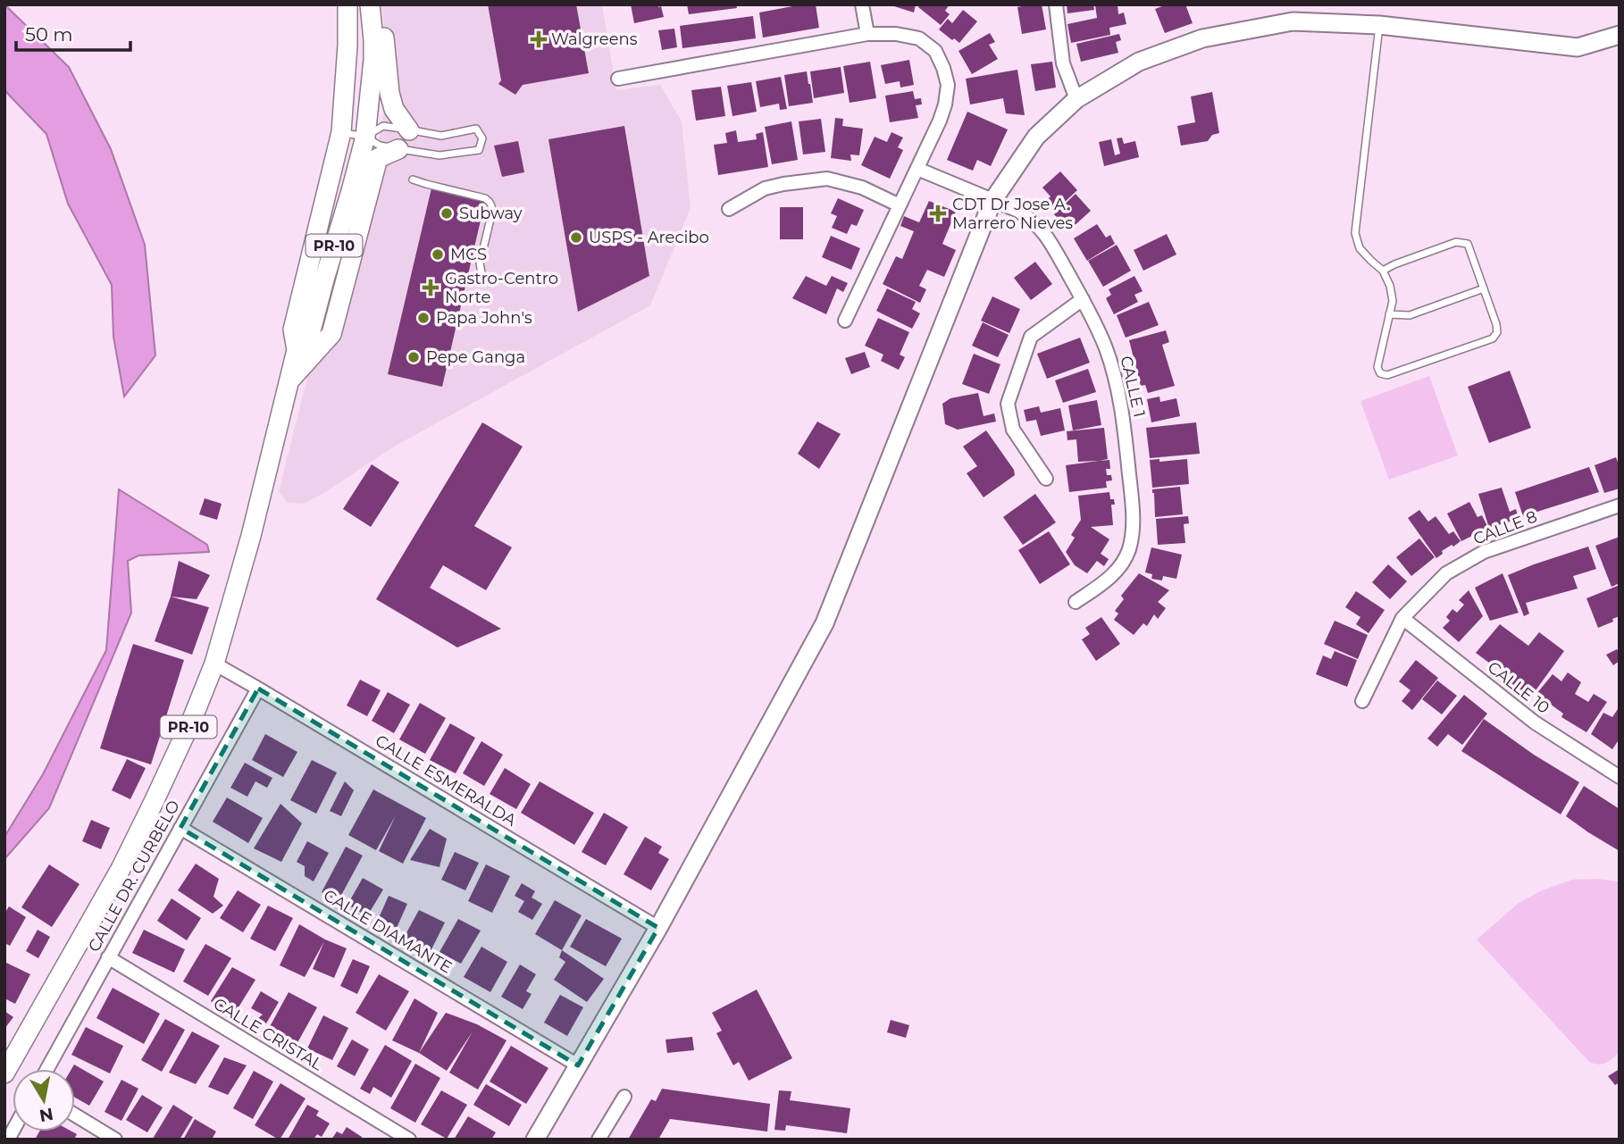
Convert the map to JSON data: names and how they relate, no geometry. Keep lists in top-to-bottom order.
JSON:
{
  "streets": {
    "main road": ["PR-10"],
    "street": [
      "CALLE 1",
      "CALLE 8",
      "CALLE 10",
      "CALLE ESMERALDA",
      "CALLE DR. CURBELO",
      "CALLE DIAMANTE",
      "CALLE CRISTAL"
    ]
  },
  "crossings": [
    ["PR-10", "CALLE ESMERALDA"],
    ["CALLE 8", "CALLE 10"],
    ["CALLE ESMERALDA", "CALLE DR. CURBELO"],
    ["CALLE DR. CURBELO", "CALLE DIAMANTE"],
    ["CALLE DR. CURBELO", "CALLE CRISTAL"]
  ],
  "places": {
    "health": ["Walgreens", "CDT Dr Jose A. Marrero Nieves", "Gastro-Centro Norte"],
    "other": [
      "Subway",
      "USPS - Arecibo",
      "MCS",
      "Papa John's",
      "Pepe Ganga"
    ]
  },
  "scale_bar": "50 m",
  "north": "bottom"
}
